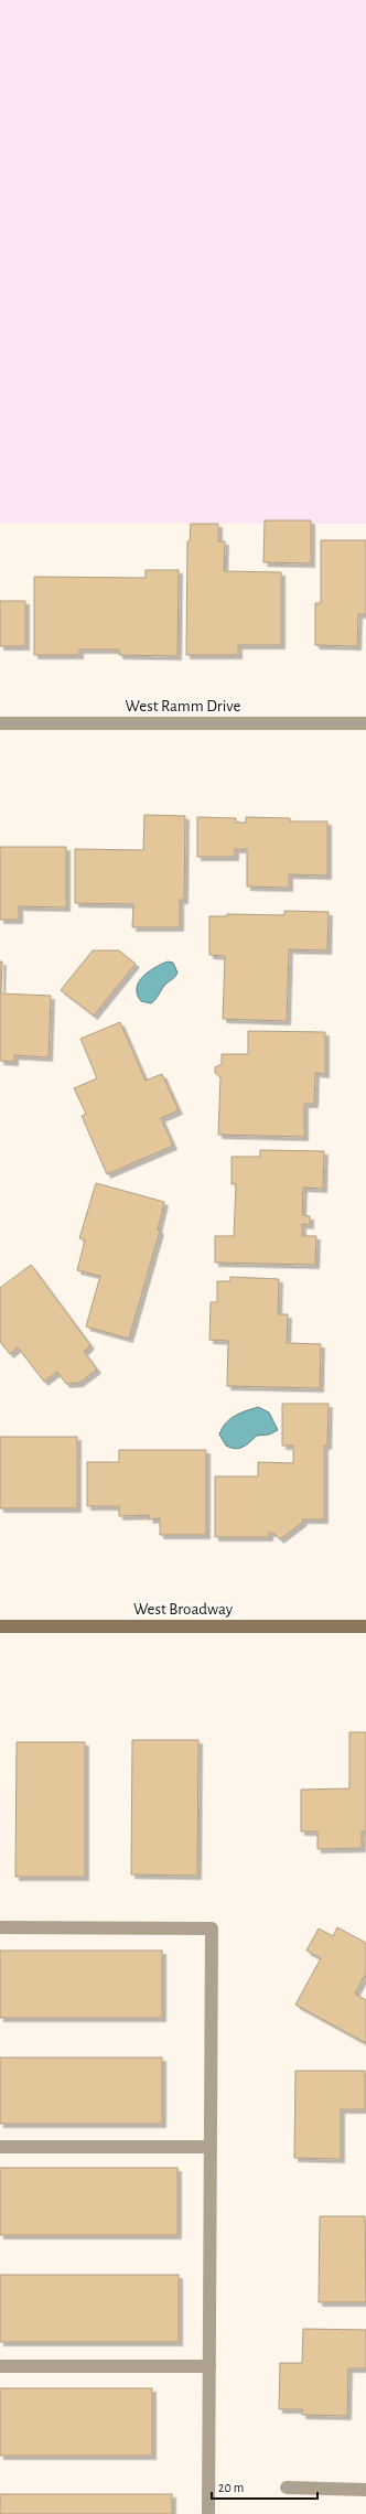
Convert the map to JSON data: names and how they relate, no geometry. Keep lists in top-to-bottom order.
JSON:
{
  "streets": {
    "main road": ["West Broadway"],
    "street": ["West Ramm Drive"]
  },
  "scale_bar": "20 m"
}
